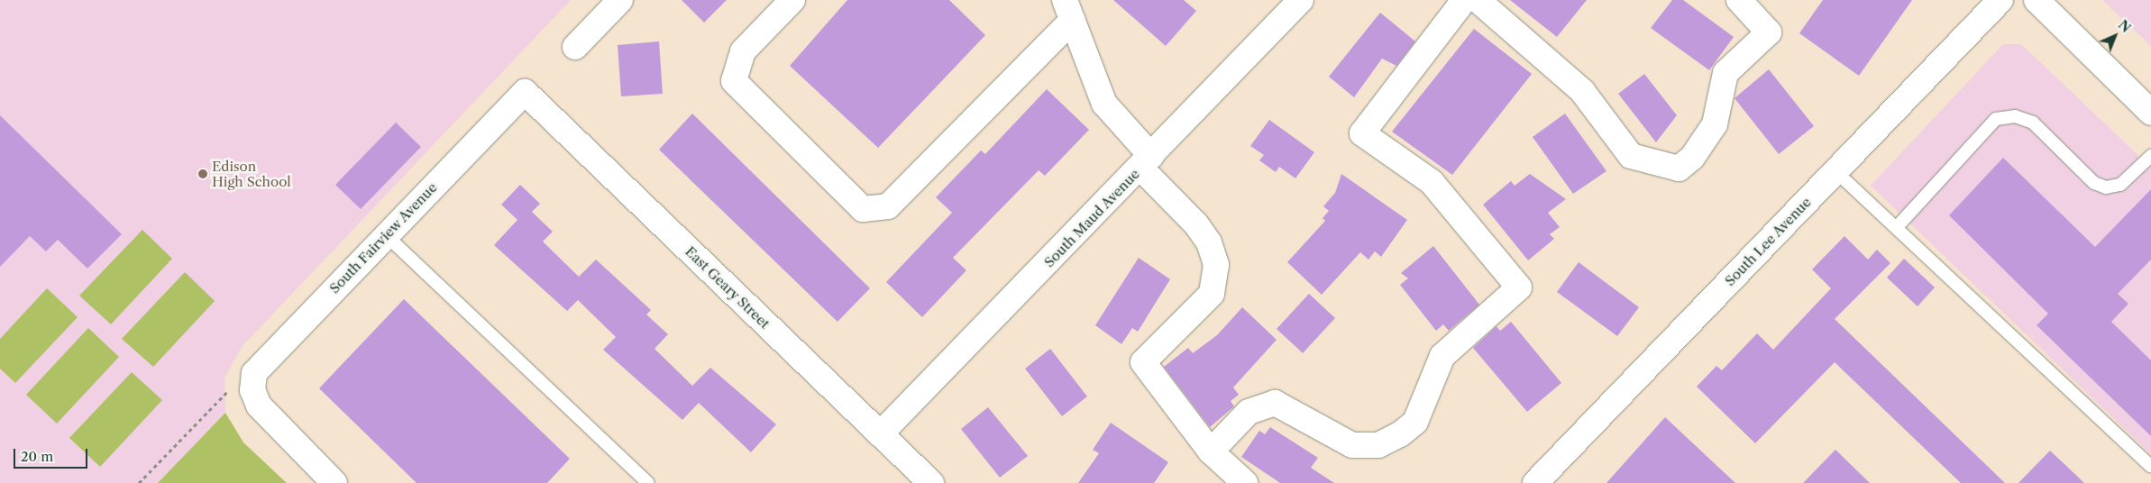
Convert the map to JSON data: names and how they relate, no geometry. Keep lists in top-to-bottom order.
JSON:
{
  "streets": {
    "street": [
      "South Maud Avenue",
      "South Fairview Avenue",
      "South Lee Avenue",
      "East Geary Street"
    ]
  },
  "crossings": [
    ["South Maud Avenue", "East Geary Street"],
    ["South Fairview Avenue", "East Geary Street"]
  ],
  "places": ["Edison High School"],
  "scale_bar": "20 m",
  "north": "top right"
}
